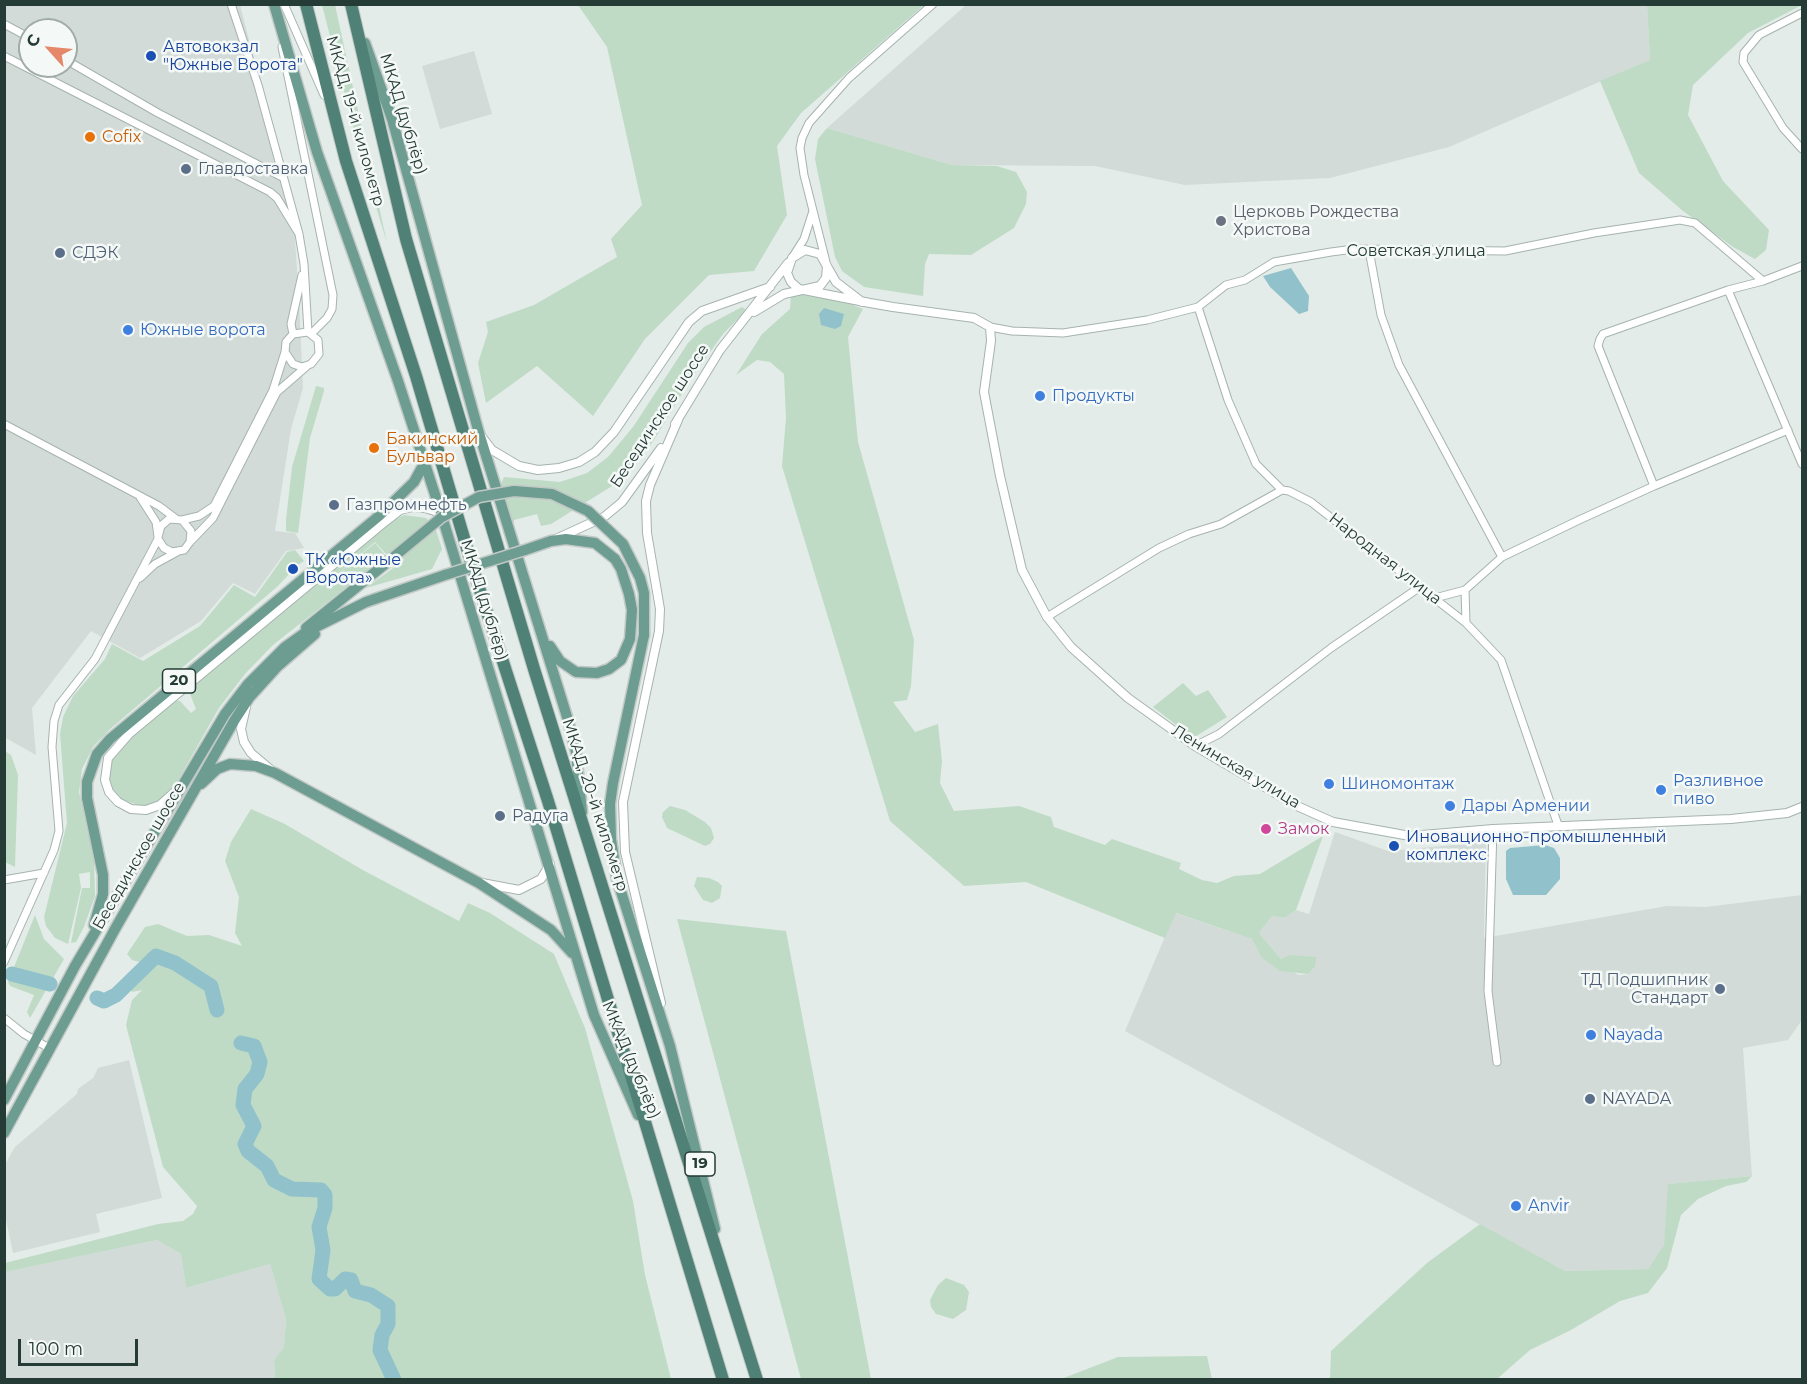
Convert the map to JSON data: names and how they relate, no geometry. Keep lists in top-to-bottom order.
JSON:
{
  "streets": {
    "highway": ["МКАД, 19-й километр", "МКАД, 20-й километр"],
    "main road": [
      "МКАД (дублёр)",
      "Бесединское шоссе",
      "20",
      "19"
    ],
    "street": ["Советская улица", "Народная улица", "Ленинская улица"]
  },
  "crossings": [
    ["МКАД (дублёр)", "МКАД, 19-й километр"],
    ["МКАД (дублёр)", "20"],
    ["МКАД (дублёр)", "МКАД, 20-й километр"],
    ["МКАД, 19-й километр", "МКАД, 20-й километр"],
    ["Советская улица", "Народная улица"],
    ["Бесединское шоссе", "20"],
    ["Бесединское шоссе", "19"],
    ["Народная улица", "Ленинская улица"],
    ["МКАД, 20-й километр", "19"]
  ],
  "places": [
    "Автовокзал \"Южные Ворота\"",
    "Cofix",
    "Главдоставка",
    "Церковь Рождества Христова",
    "СДЭК",
    "Южные ворота",
    "Продукты",
    "Бакинский Бульвар",
    "Газпромнефть",
    "ТК «Южные Ворота»",
    "Шиномонтаж",
    "Разливное пиво",
    "Дары Армении",
    "Радуга",
    "Замок",
    "Иновационно-промышленный комплекс",
    "ТД Подшипник Стандарт",
    "Nayada",
    "NAYADA",
    "Anvir"
  ],
  "scale_bar": "100 m",
  "north": "top left"
}
